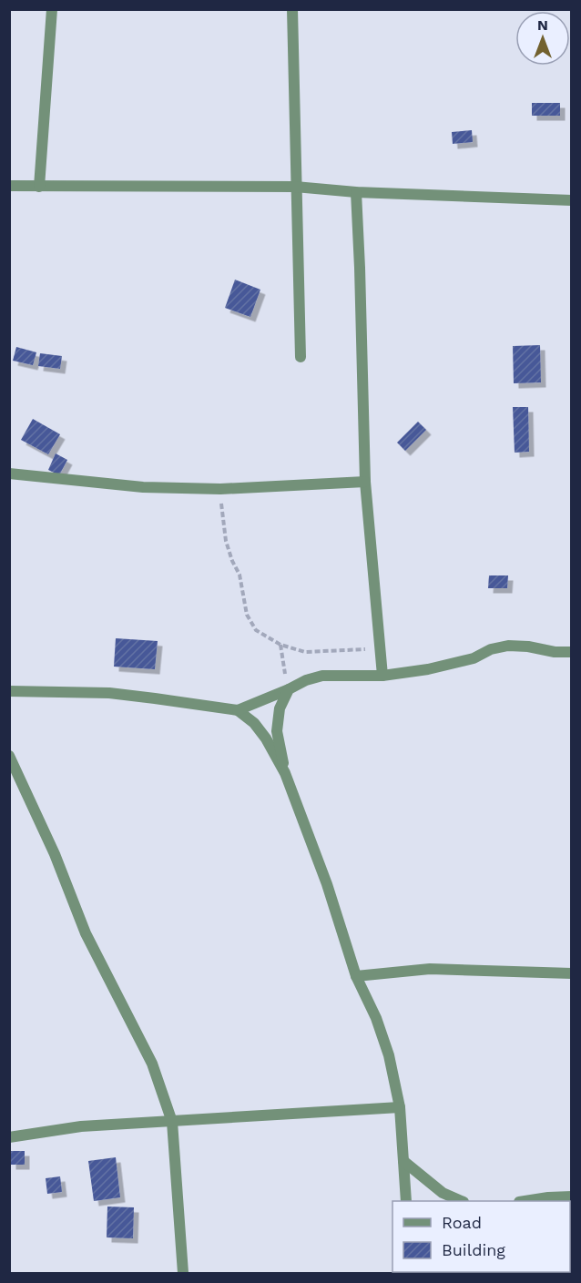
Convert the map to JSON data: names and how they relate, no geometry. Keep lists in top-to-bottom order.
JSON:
{
  "legend": ["Road", "Building"],
  "north": "top"
}
